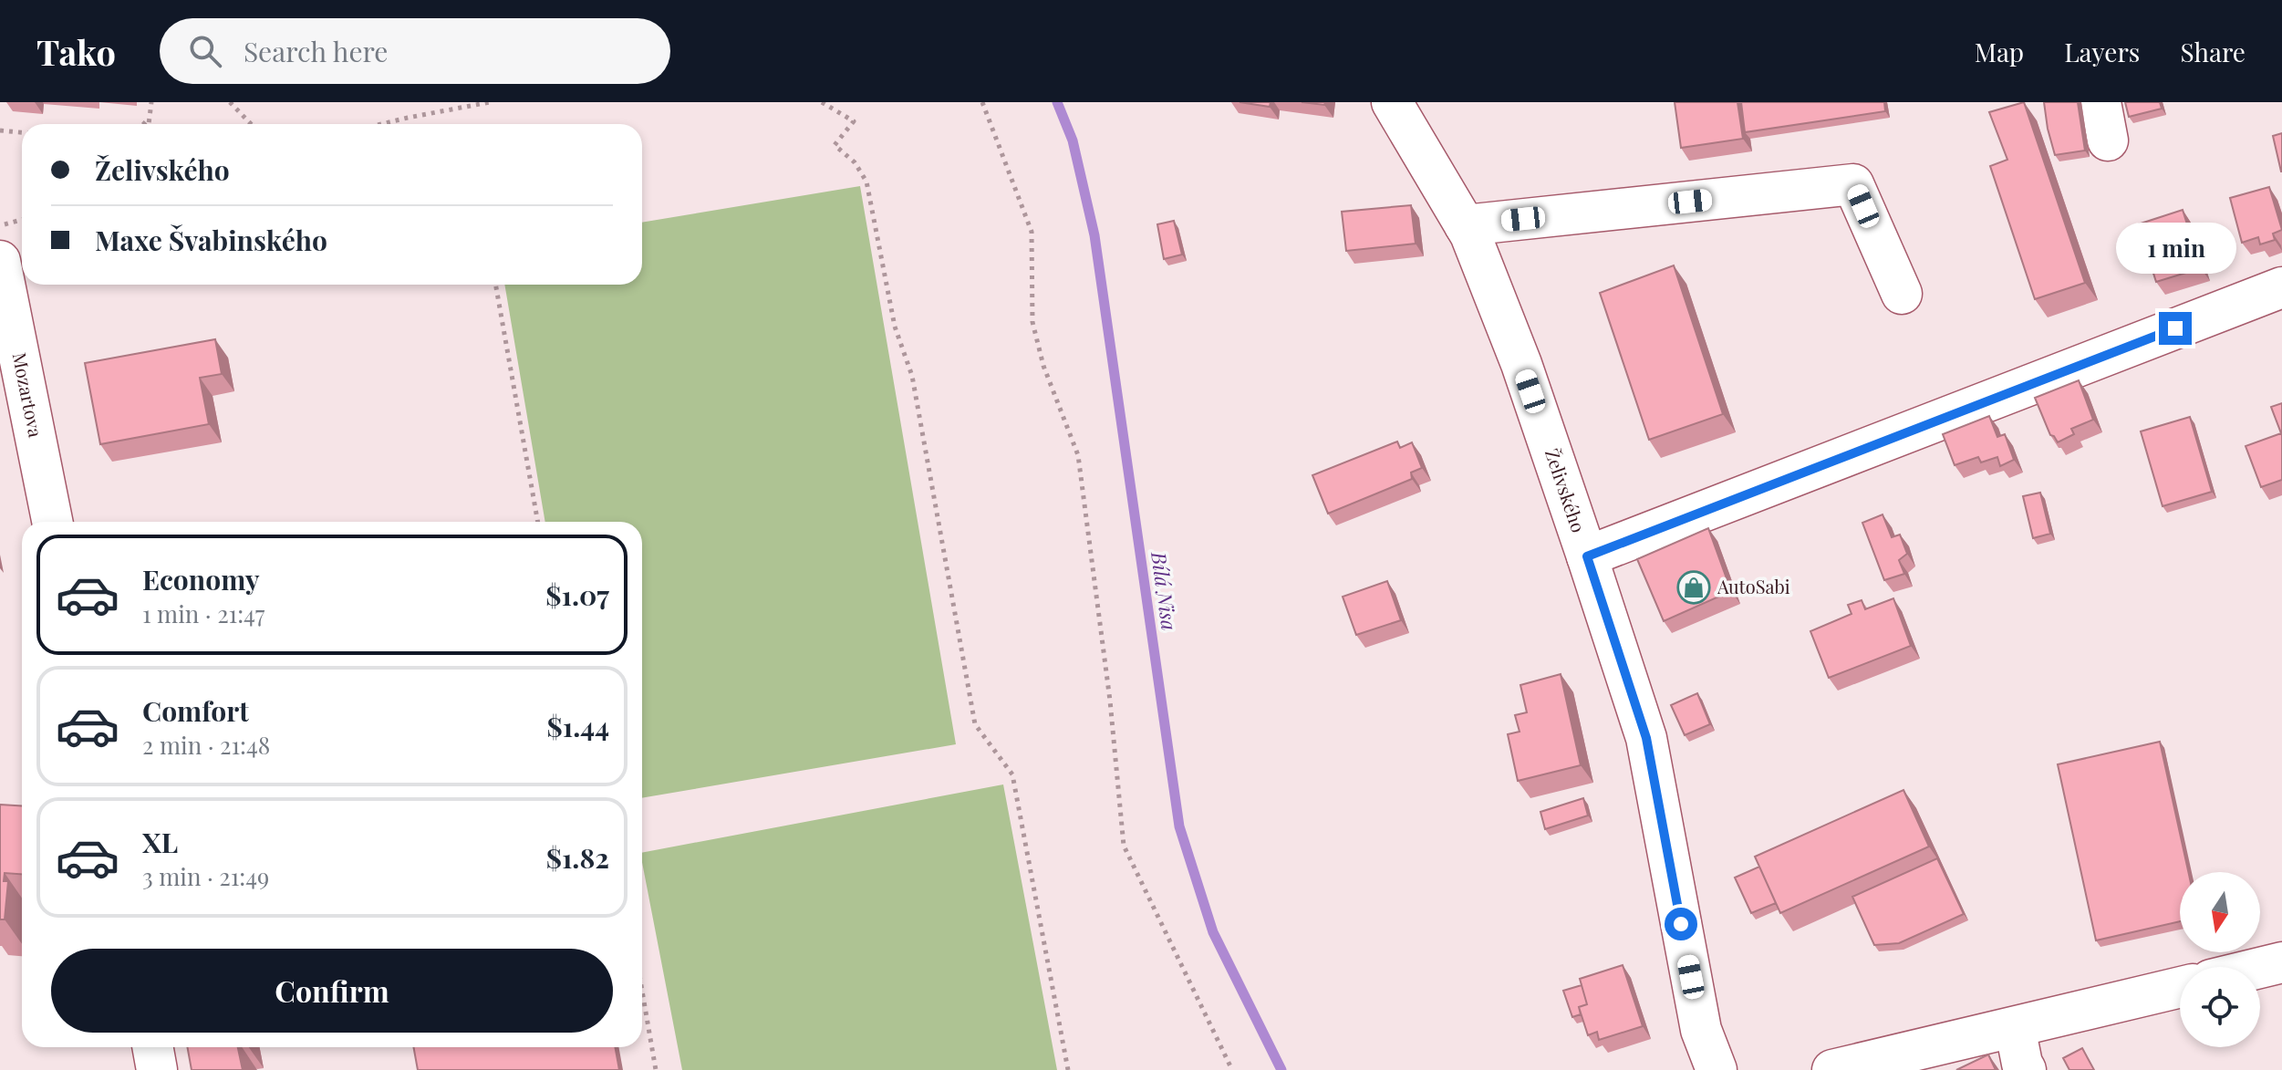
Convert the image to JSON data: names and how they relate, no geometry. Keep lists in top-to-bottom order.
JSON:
{
  "streets": {
    "street": ["Mozartova", "Želivského"]
  },
  "water": ["Bílá Nisa"],
  "places": {
    "shop": ["AutoSabi"]
  },
  "north": "bottom",
  "page": {
    "header": "Tako",
    "search": "Search here",
    "nav": ["Map", "Layers", "Share"],
    "banner": ["Želivského", "Maxe Švabinského"],
    "bubble": "1 min",
    "list": [
      {
        "name": "Economy",
        "note": "1 min · 21:47",
        "value": "$1.07"
      },
      {
        "name": "Comfort",
        "note": "2 min · 21:48",
        "value": "$1.44"
      },
      {
        "name": "XL",
        "note": "3 min · 21:49",
        "value": "$1.82"
      }
    ],
    "buttons": "Confirm"
  }
}
